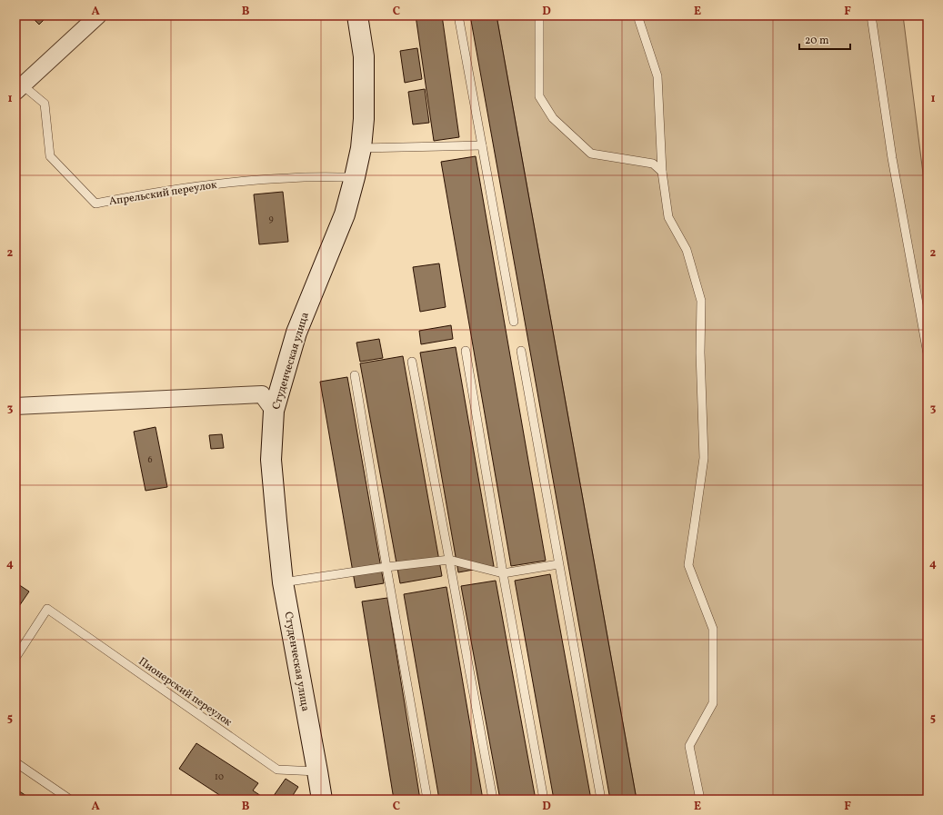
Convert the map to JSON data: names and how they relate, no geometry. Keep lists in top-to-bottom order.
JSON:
{
  "streets": {
    "main road": ["Студенческая улица"],
    "lane": ["Апрельский переулок", "Пионерский переулок"]
  },
  "crossings": [
    ["Апрельский переулок", "Студенческая улица"],
    ["Студенческая улица", "Пионерский переулок"]
  ],
  "house_numbers": ["9", "6", "10"],
  "scale_bar": "20 m",
  "grid": {
    "columns": [
      "A",
      "B",
      "C",
      "D",
      "E",
      "F"
    ],
    "rows": [
      "1",
      "2",
      "3",
      "4",
      "5"
    ]
  }
}
